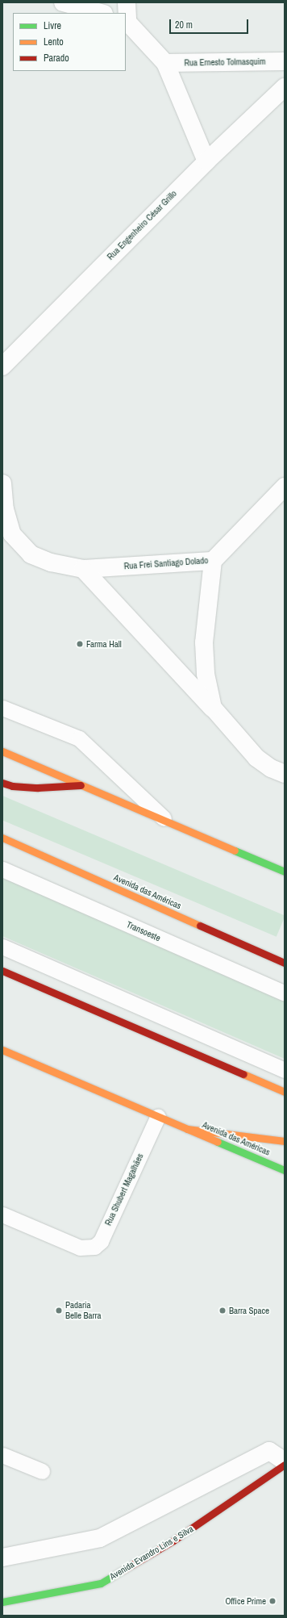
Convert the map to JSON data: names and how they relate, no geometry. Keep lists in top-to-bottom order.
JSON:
{
  "streets": {
    "main road": ["Avenida das Américas", "Avenida Evandro Lins e Silva"],
    "street": ["Rua Ernesto Tolmasquim", "Rua Engenheiro César Grillo", "Rua Frei Santiago Dolado"],
    "lane": ["Transoeste", "Rua Shubert Magalhães"]
  },
  "crossings": [
    ["Avenida das Américas", "Rua Shubert Magalhães"]
  ],
  "places": [
    "Farma Hall",
    "Padaria Belle Barra",
    "Barra Space",
    "Office Prime"
  ],
  "legend": ["Livre", "Lento", "Parado"],
  "scale_bar": "20 m"
}
